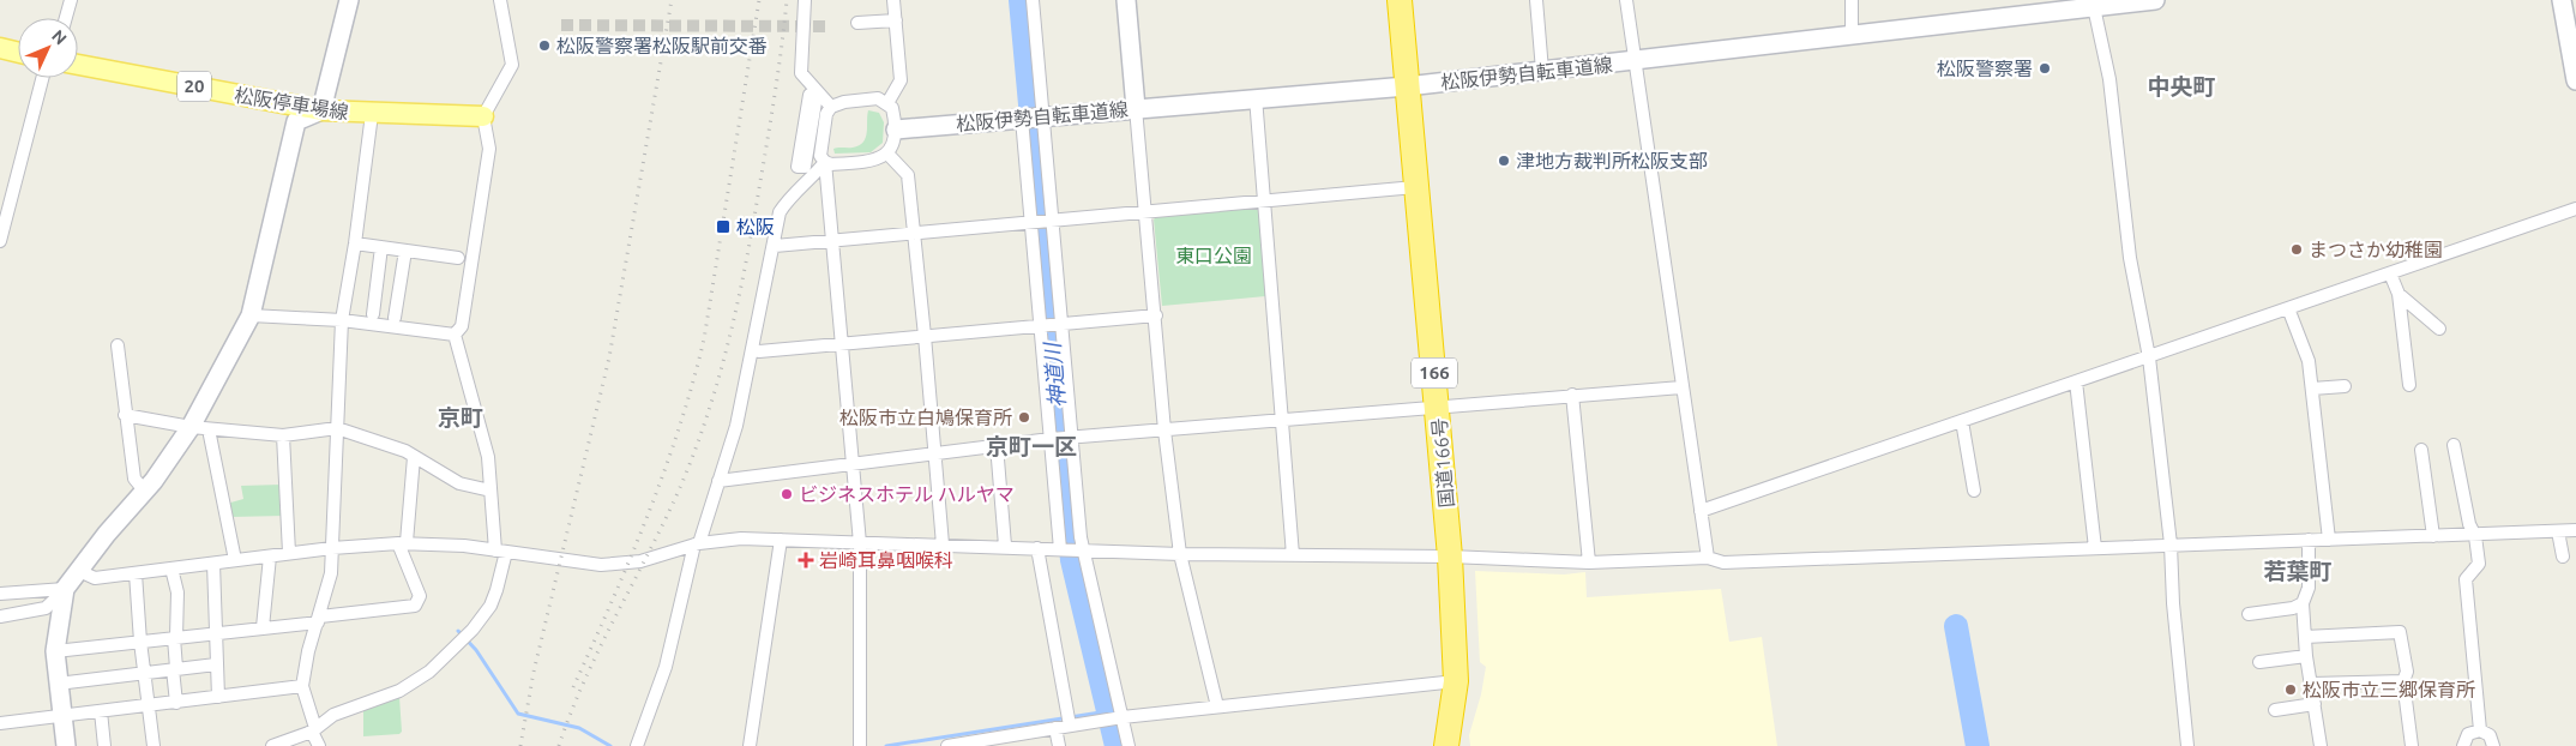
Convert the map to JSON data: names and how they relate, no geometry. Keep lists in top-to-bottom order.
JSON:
{
  "streets": {
    "highway": ["166", "国道166号"],
    "main road": ["松阪伊勢自転車道線", "20", "松阪停車場線"]
  },
  "crossings": [
    ["松阪伊勢自転車道線", "国道166号"]
  ],
  "districts": [
    "中央町",
    "京町",
    "京町一区",
    "若葉町"
  ],
  "water": ["神道川"],
  "parks": ["東口公園"],
  "places": {
    "other": [
      "松阪警察署松阪駅前交番",
      "松阪警察署",
      "津地方裁判所松阪支部",
      "まつさか幼稚園",
      "松阪市立白鳩保育所",
      "ビジネスホテル ハルヤマ",
      "松阪市立三郷保育所"
    ],
    "transit": ["松阪"],
    "health": ["岩崎耳鼻咽喉科"]
  },
  "north": "top right"
}
